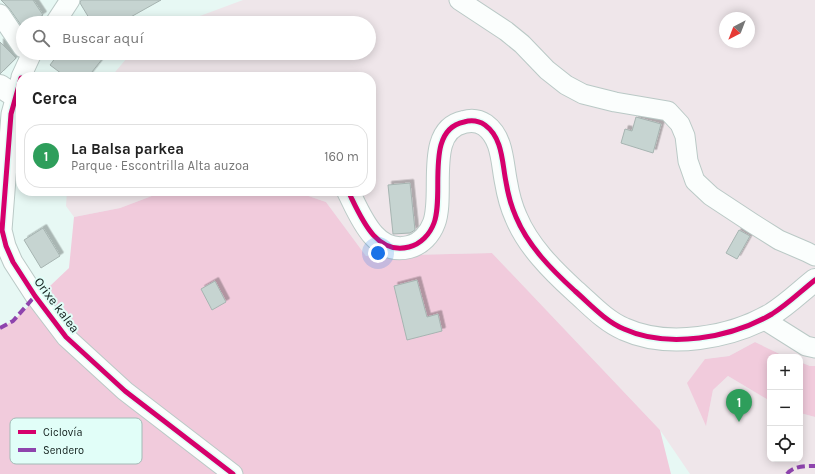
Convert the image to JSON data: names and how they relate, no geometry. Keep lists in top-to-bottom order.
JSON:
{
  "streets": {
    "street": ["Orixe kalea"]
  },
  "legend": ["Ciclovía", "Sendero"],
  "north": "bottom left",
  "page": {
    "search": "Buscar aquí",
    "heading": "Cerca",
    "list": [
      {
        "mark": "1",
        "name": "La Balsa parkea",
        "note": "Parque · Escontrilla Alta auzoa",
        "value": "160 m"
      }
    ],
    "map_buttons": ["+", "−"],
    "pins": "1"
  }
}
